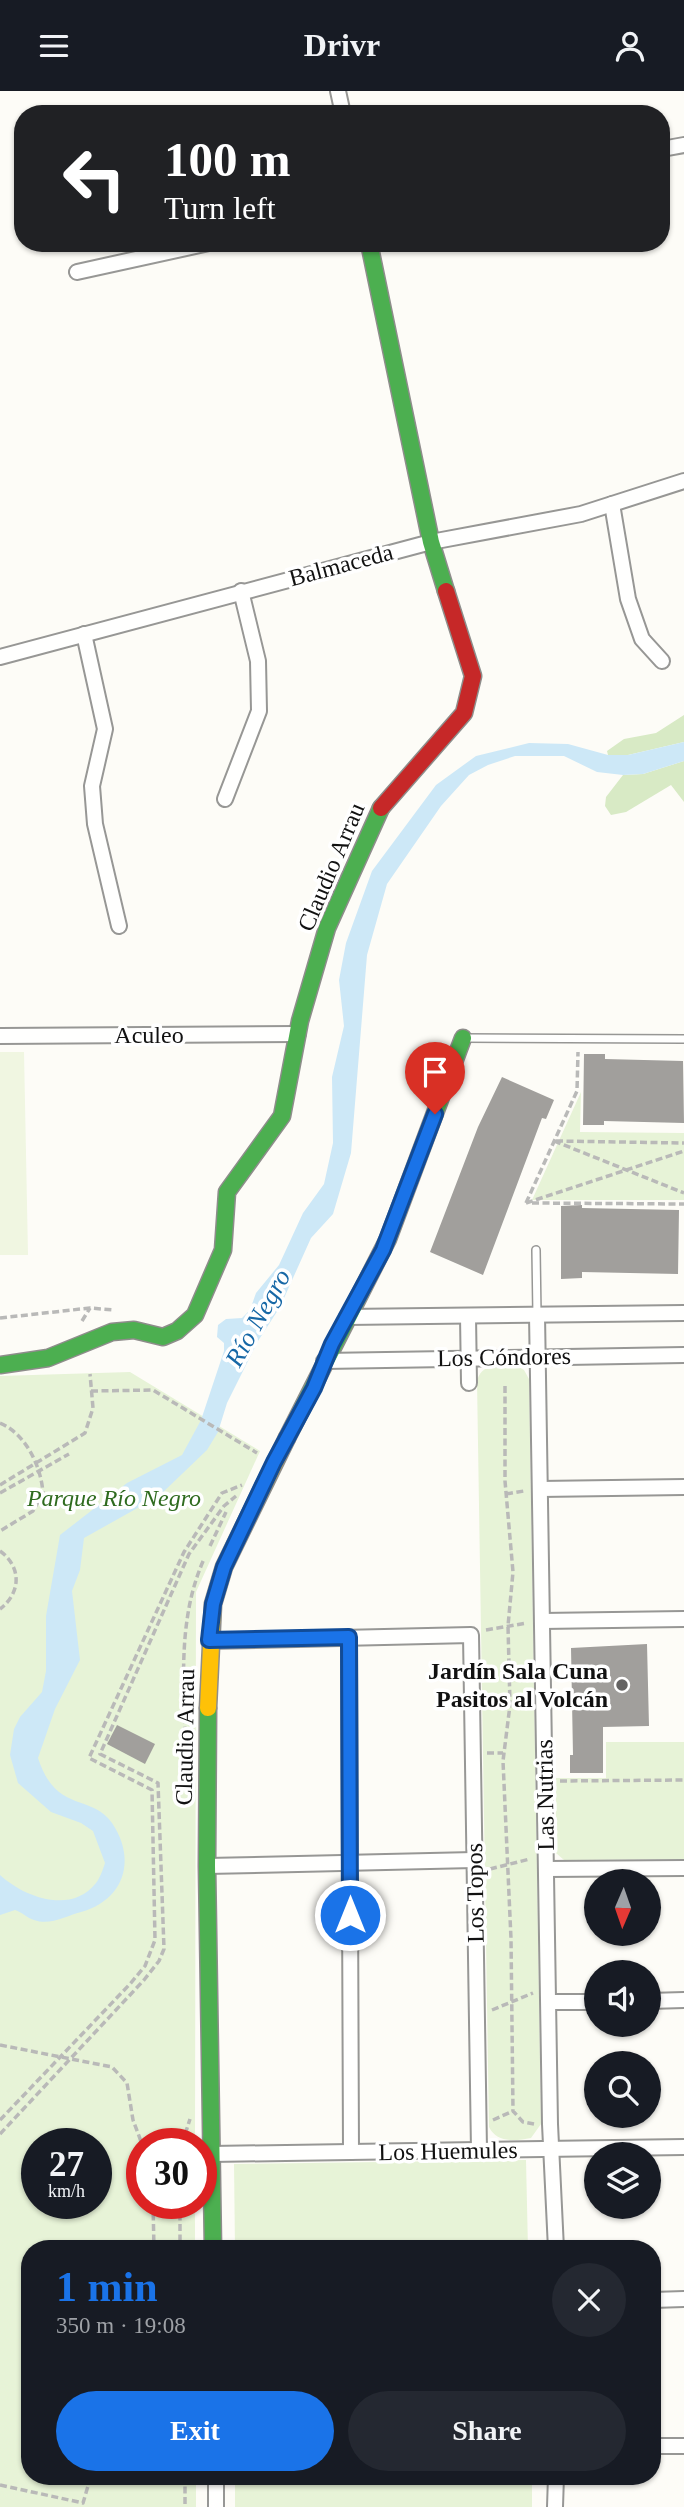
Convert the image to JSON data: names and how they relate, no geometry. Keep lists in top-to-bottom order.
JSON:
{
  "streets": {
    "street": [
      "Balmaceda",
      "Claudio Arrau",
      "Aculeo",
      "Los Cóndores",
      "Las Nutrias",
      "Los Topos",
      "Los Huemules"
    ]
  },
  "crossings": [
    ["Balmaceda", "Claudio Arrau"],
    ["Claudio Arrau", "Aculeo"],
    ["Claudio Arrau", "Los Cóndores"],
    ["Los Cóndores", "Las Nutrias"],
    ["Las Nutrias", "Los Huemules"],
    ["Los Topos", "Los Huemules"]
  ],
  "water": ["Río Negro"],
  "parks": ["Parque Río Negro"],
  "places": ["Jardín Sala Cuna Pasitos al Volcán"],
  "north": "bottom",
  "page": {
    "header": "Drivr",
    "turn": ["100 m", "Turn left"],
    "speed": "27 km/h",
    "limit": "30",
    "heading": ["1 min", "350 m · 19:08"],
    "buttons": ["Exit", "Share"]
  }
}
